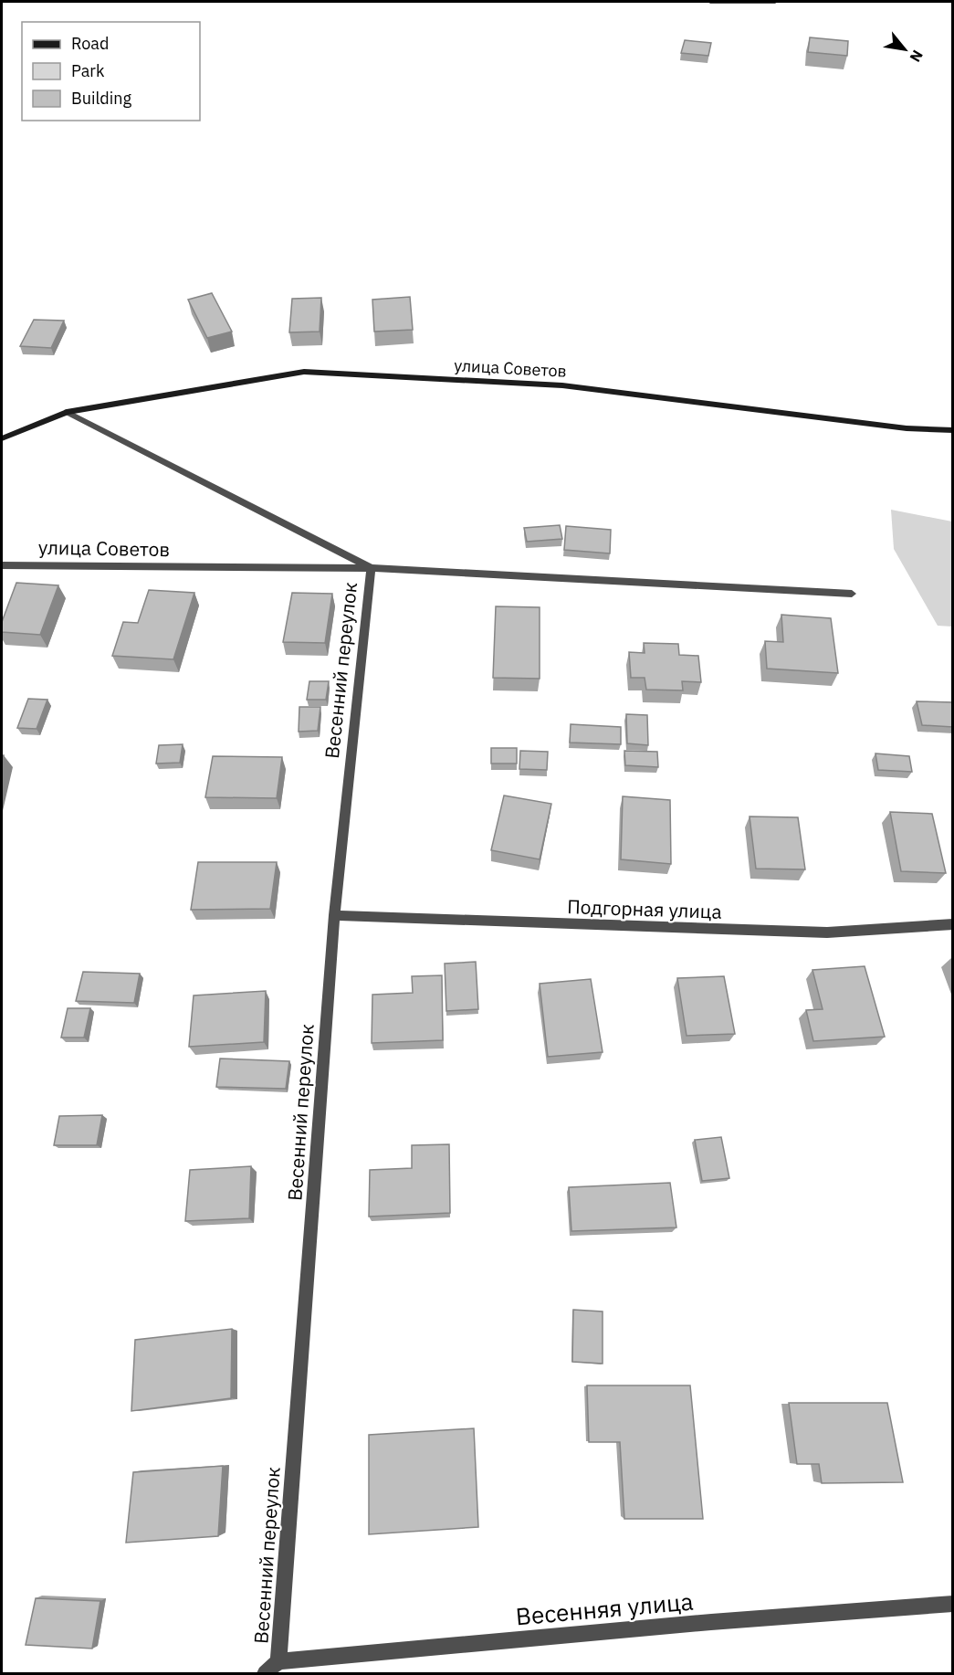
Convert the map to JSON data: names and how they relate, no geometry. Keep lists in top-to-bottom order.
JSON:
{
  "streets": {
    "main road": ["улица Советов"],
    "street": ["Весенний переулок", "Подгорная улица", "Весенняя улица"]
  },
  "crossings": [
    ["улица Советов", "Весенний переулок"],
    ["Весенний переулок", "Подгорная улица"],
    ["Весенний переулок", "Весенняя улица"]
  ],
  "legend": ["Road", "Park", "Building"],
  "north": "bottom right"
}
